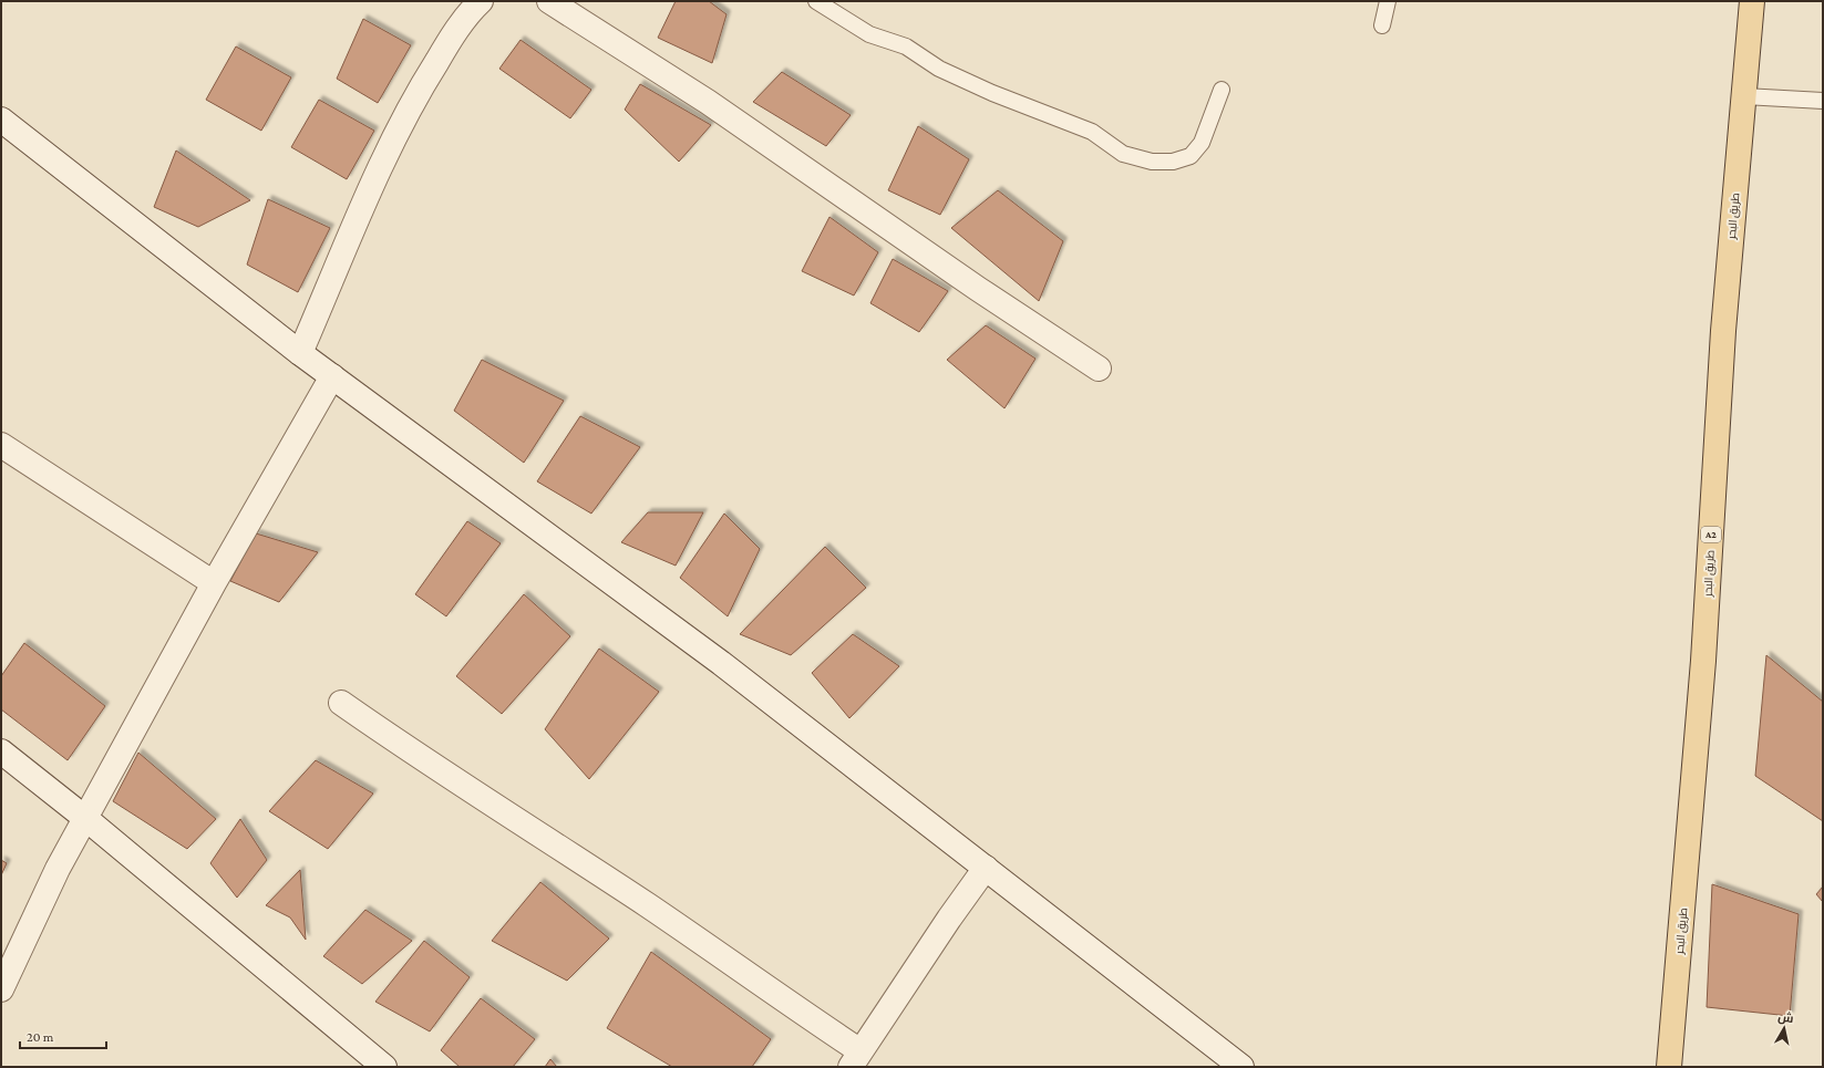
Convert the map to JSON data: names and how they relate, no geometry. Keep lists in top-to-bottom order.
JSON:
{
  "streets": {
    "main road": ["طريق البحر", "A2"]
  },
  "scale_bar": "20 m",
  "north": "top"
}
